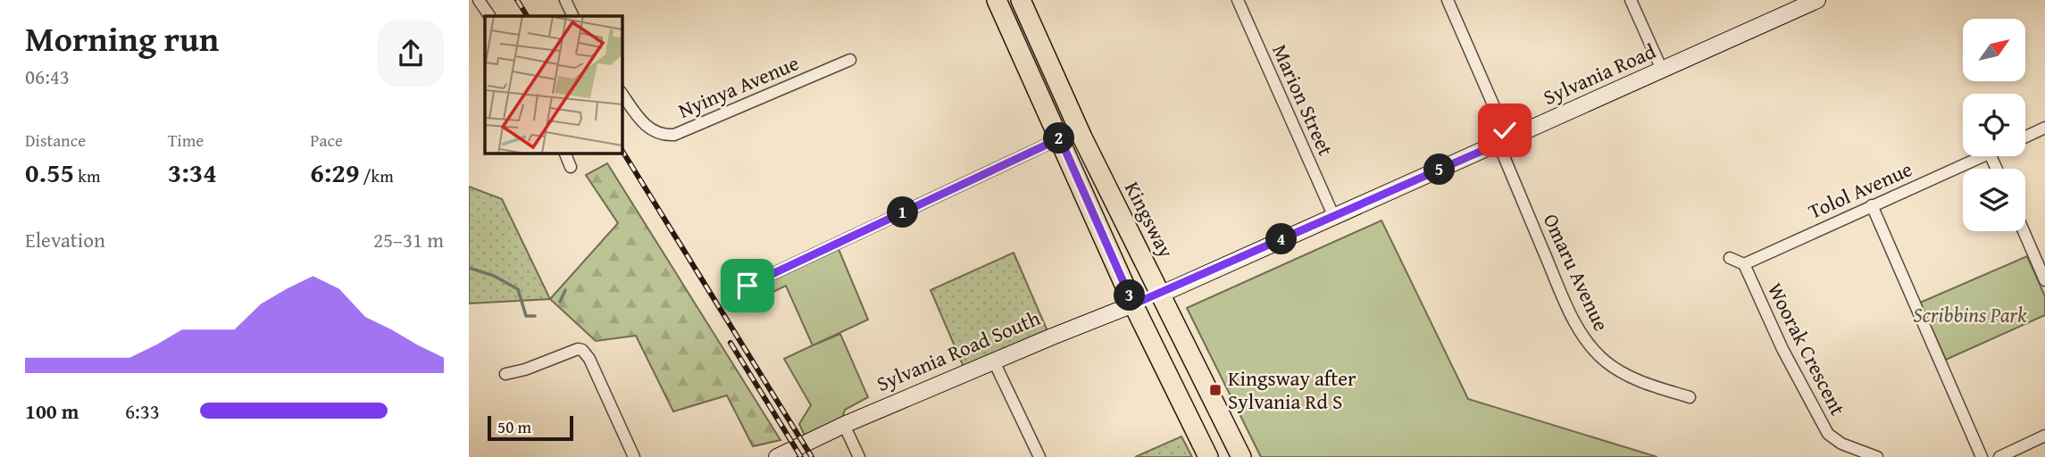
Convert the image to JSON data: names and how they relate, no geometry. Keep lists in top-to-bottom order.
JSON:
{
  "streets": {
    "main road": ["Kingsway", "Sylvania Road South"],
    "street": [
      "Sylvania Road",
      "Nyinya Avenue",
      "Marion Street",
      "Tolol Avenue",
      "Omaru Avenue",
      "Woorak Crescent"
    ]
  },
  "crossings": [
    ["Sylvania Road", "Marion Street"],
    ["Sylvania Road", "Kingsway"],
    ["Sylvania Road", "Omaru Avenue"],
    ["Sylvania Road", "Sylvania Road South"],
    ["Tolol Avenue", "Woorak Crescent"],
    ["Kingsway", "Sylvania Road South"]
  ],
  "parks": ["Scribbins Park"],
  "places": {
    "transit": ["Kingsway after Sylvania Rd S"]
  },
  "scale_bar": "50 m",
  "north": "top right",
  "page": {
    "heading": ["Morning run", "06:43"],
    "stats": [
      ["Distance", "0.55 km"],
      ["Time", "3:34"],
      ["Pace", "6:29 /km"]
    ],
    "pins": [
      "2",
      "5",
      "1",
      "4",
      "3"
    ],
    "chart": ["Elevation", "25–31 m"],
    "list": [
      {
        "name": "100 m",
        "note": "6:33"
      }
    ],
    "scale": "50 m"
  }
}
